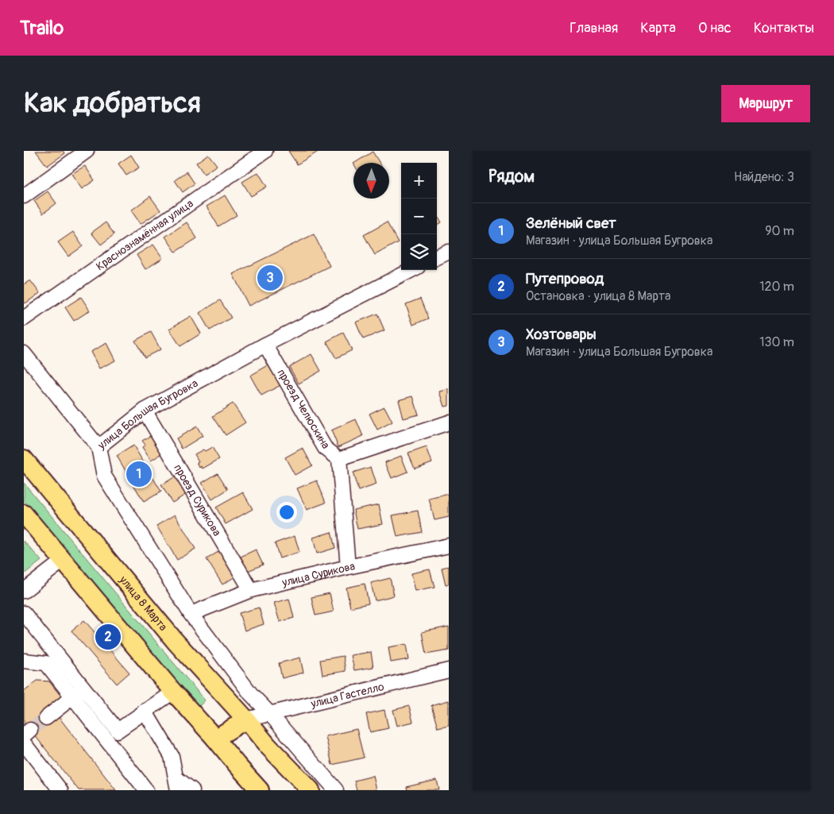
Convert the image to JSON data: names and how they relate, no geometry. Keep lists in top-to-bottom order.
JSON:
{
  "streets": {
    "main road": ["улица 8 Марта"],
    "street": [
      "Краснознамённая улица",
      "проезд Челюскина",
      "улица Большая Бугровка",
      "проезд Сурикова",
      "улица Сурикова",
      "улица Гастелло"
    ]
  },
  "crossings": [
    ["проезд Челюскина", "улица Большая Бугровка"],
    ["проезд Челюскина", "улица Сурикова"],
    ["улица Большая Бугровка", "проезд Сурикова"],
    ["улица Большая Бугровка", "улица Сурикова"],
    ["улица Большая Бугровка", "улица Гастелло"],
    ["проезд Сурикова", "улица Сурикова"],
    ["улица 8 Марта", "улица Гастелло"]
  ],
  "north": "bottom",
  "page": {
    "header": "Trailo",
    "nav": [
      "Главная",
      "Карта",
      "О нас",
      "Контакты"
    ],
    "buttons": "Маршрут",
    "title": "Как добраться",
    "heading": ["Рядом", "Найдено: 3"],
    "map_buttons": ["+", "−"],
    "list": [
      {
        "mark": "1",
        "name": "Зелёный свет",
        "note": "Магазин · улица Большая Бугровка",
        "value": "90 m"
      },
      {
        "mark": "2",
        "name": "Путепровод",
        "note": "Остановка · улица 8 Марта",
        "value": "120 m"
      },
      {
        "mark": "3",
        "name": "Хозтовары",
        "note": "Магазин · улица Большая Бугровка",
        "value": "130 m"
      }
    ],
    "pins": ["3", "1", "2"]
  }
}
